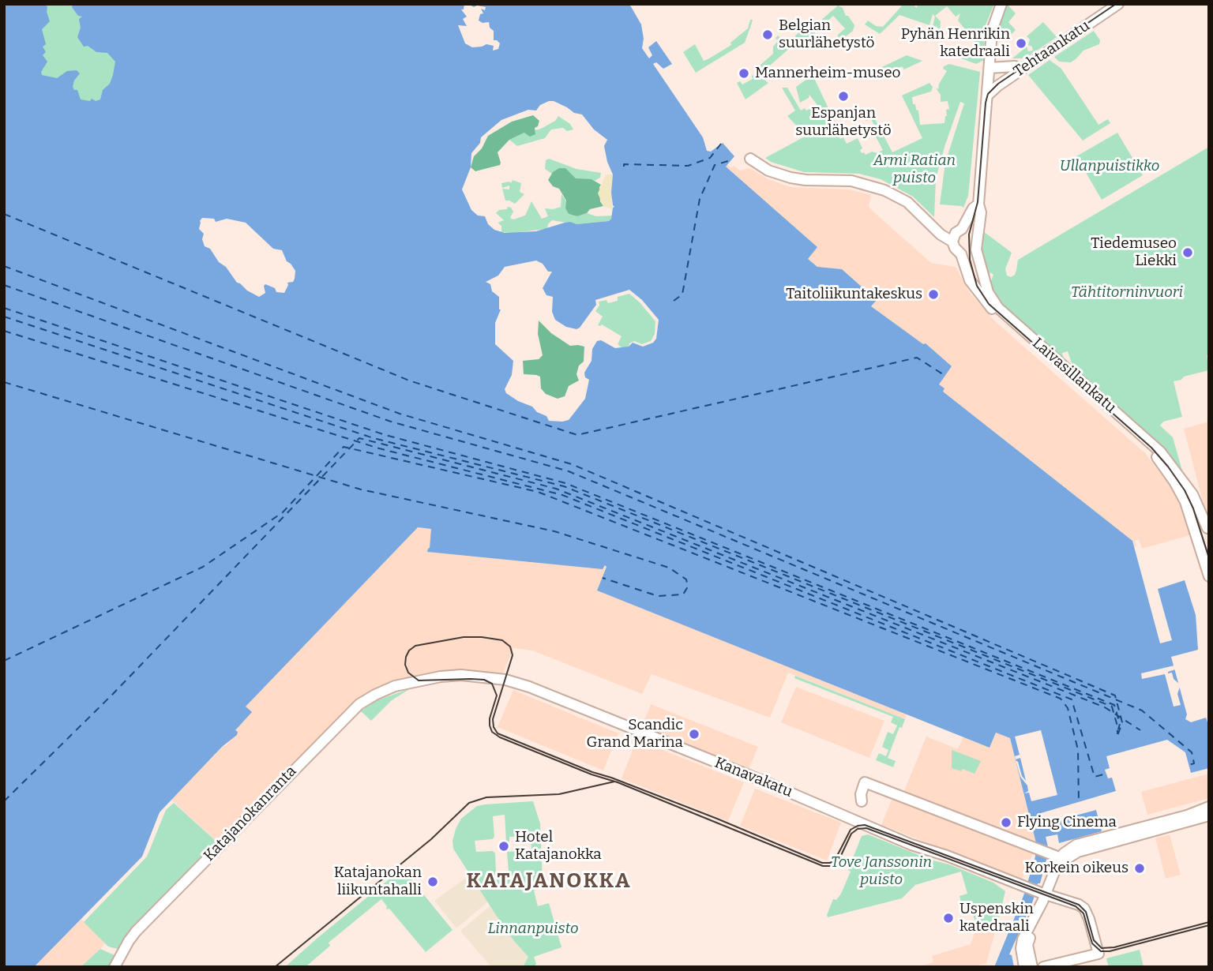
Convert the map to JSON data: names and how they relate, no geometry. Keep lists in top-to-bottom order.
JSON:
{
  "streets": {
    "main road": [
      "Tehtaankatu",
      "Laivasillankatu",
      "Kanavakatu",
      "Katajanokanranta"
    ]
  },
  "crossings": [
    ["Tehtaankatu", "Laivasillankatu"],
    ["Kanavakatu", "Katajanokanranta"]
  ],
  "districts": ["KATAJANOKKA"],
  "parks": [
    "Armi Ratian puisto",
    "Ullanpuistikko",
    "Tähtitorninvuori",
    "Tove Janssonin puisto",
    "Linnanpuisto"
  ],
  "places": [
    "Belgian suurlähetystö",
    "Pyhän Henrikin katedraali",
    "Mannerheim-museo",
    "Espanjan suurlähetystö",
    "Tiedemuseo Liekki",
    "Taitoliikuntakeskus",
    "Scandic Grand Marina",
    "Flying Cinema",
    "Hotel Katajanokka",
    "Korkein oikeus",
    "Katajanokan liikuntahalli",
    "Uspenskin katedraali"
  ]
}
